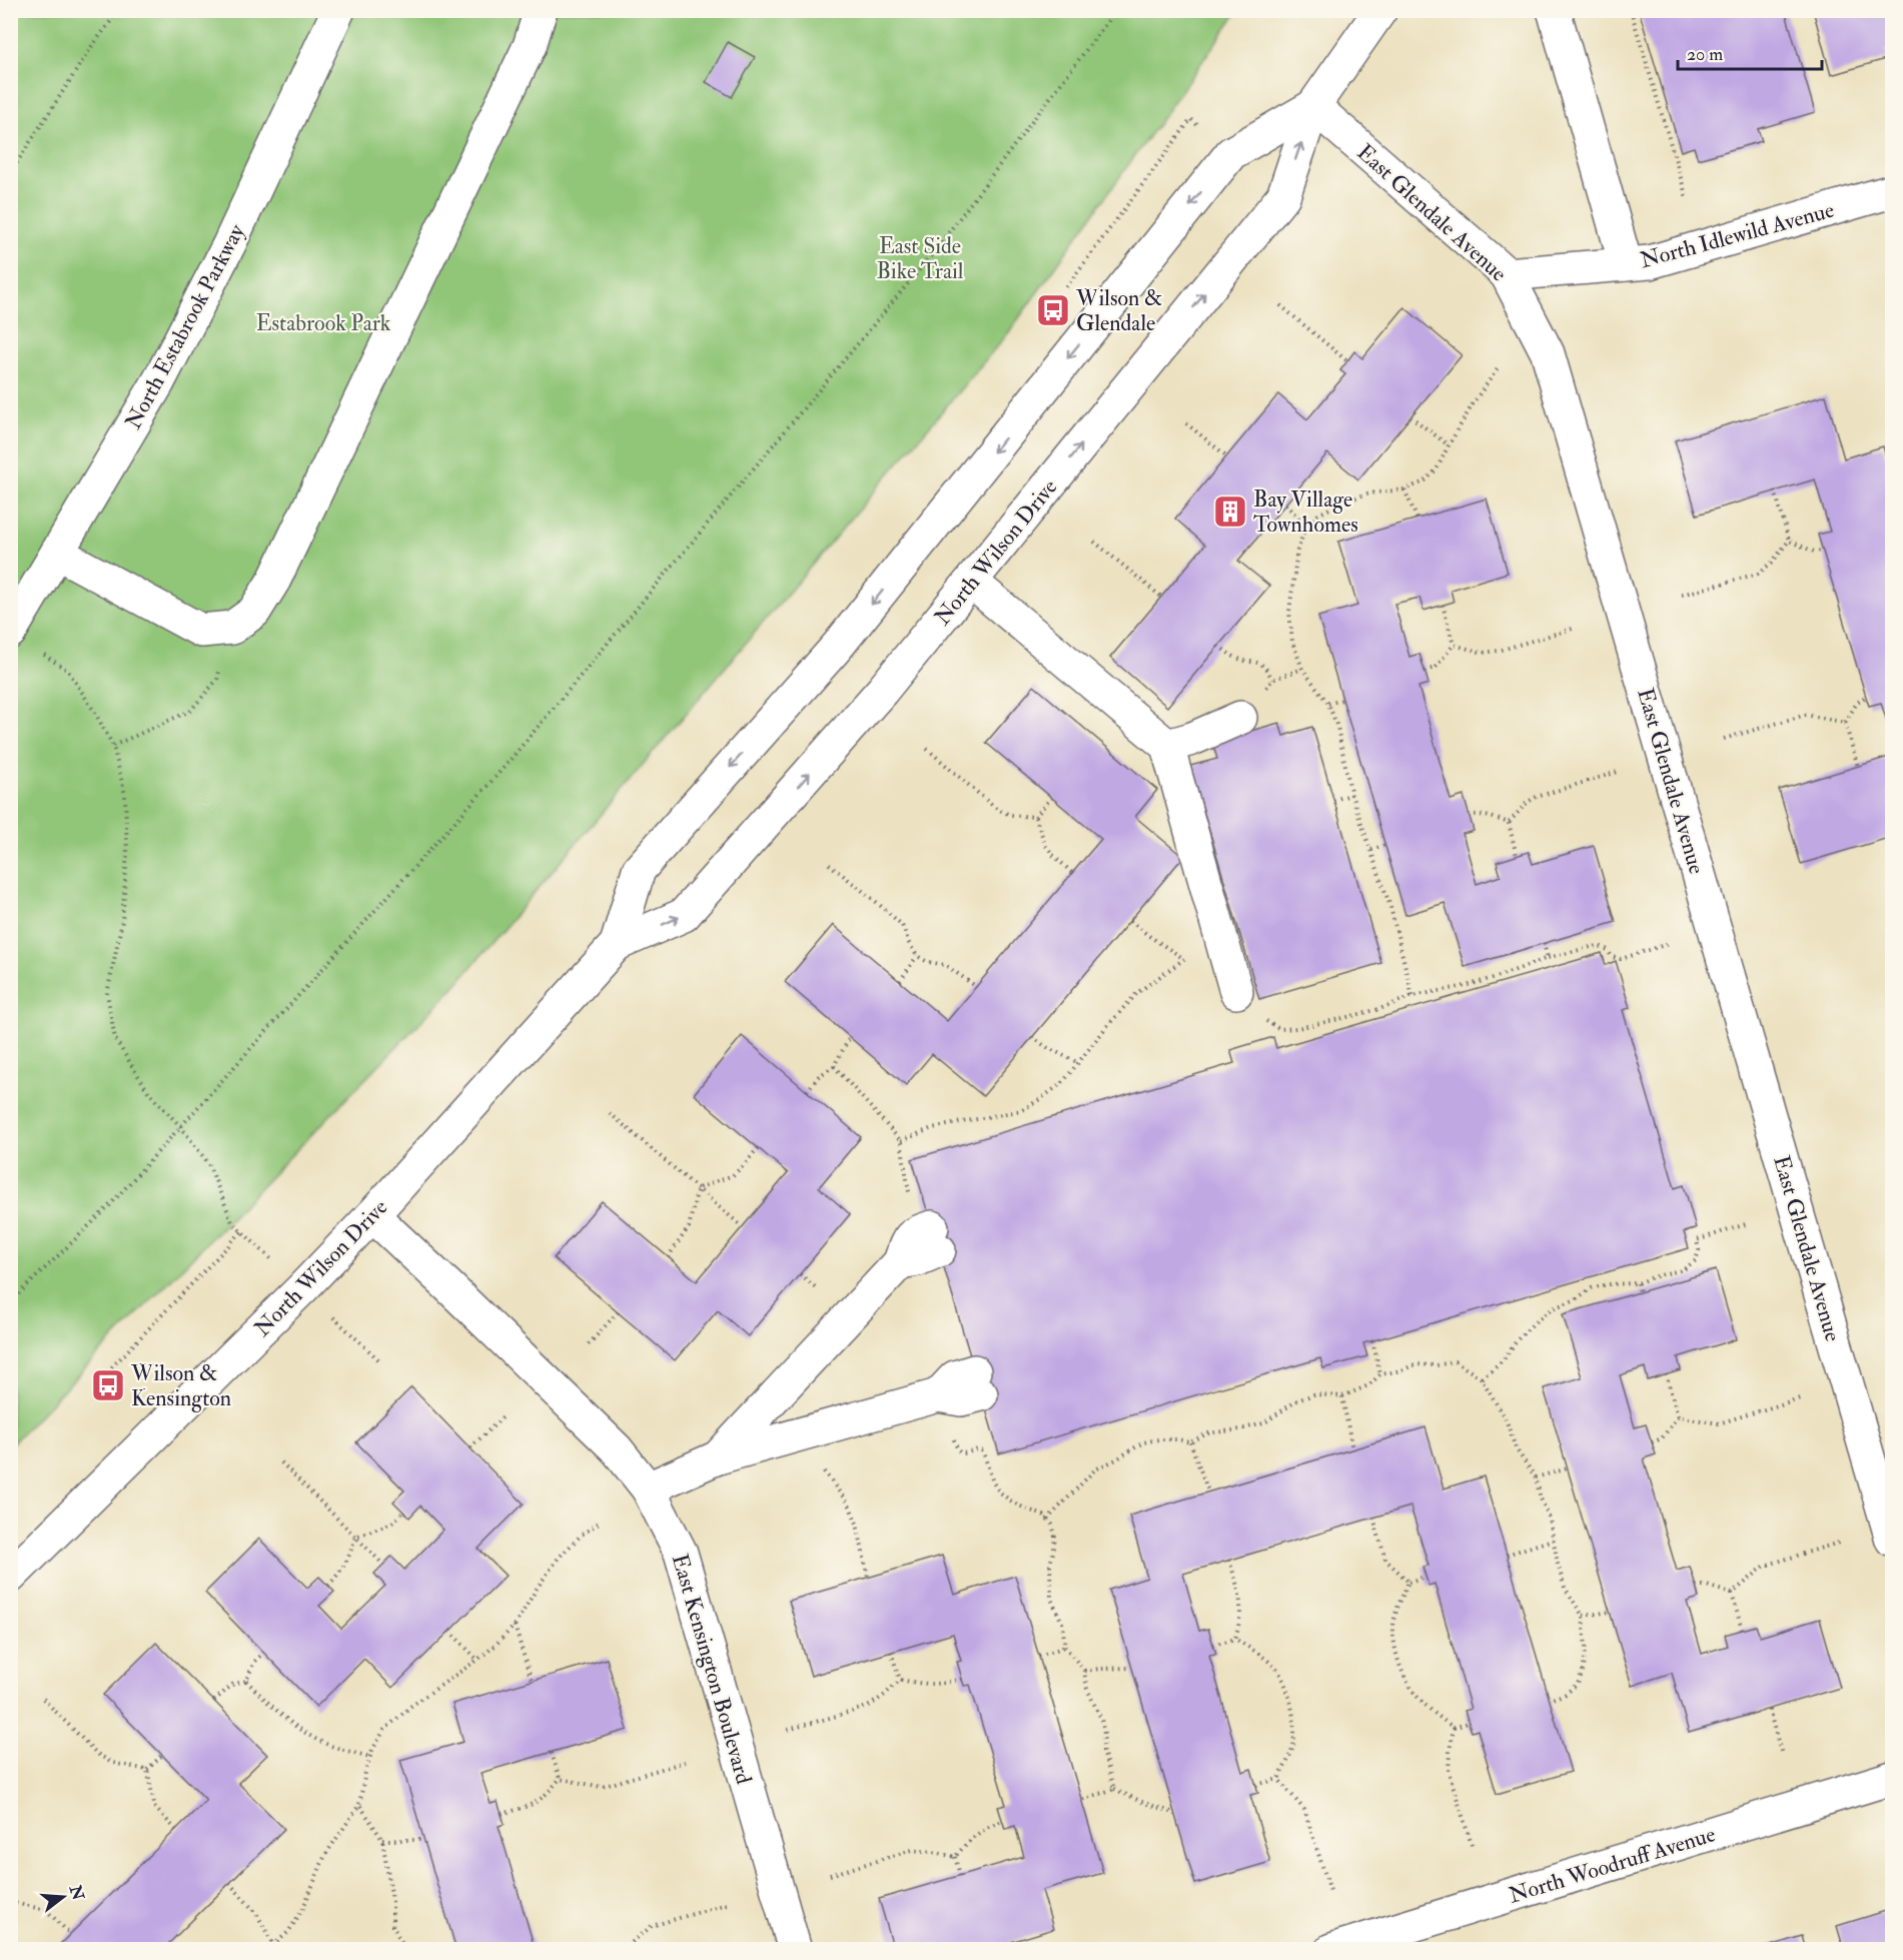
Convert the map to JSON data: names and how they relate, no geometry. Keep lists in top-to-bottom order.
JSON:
{
  "streets": {
    "street": [
      "East Glendale Avenue",
      "North Idlewild Avenue",
      "North Estabrook Parkway",
      "North Wilson Drive",
      "East Kensington Boulevard",
      "North Woodruff Avenue"
    ]
  },
  "crossings": [
    ["East Glendale Avenue", "North Idlewild Avenue"],
    ["East Glendale Avenue", "North Wilson Drive"],
    ["North Wilson Drive", "East Kensington Boulevard"]
  ],
  "parks": ["East Side Bike Trail", "Estabrook Park"],
  "places": {
    "bus stop": ["Wilson & Glendale", "Wilson & Kensington"],
    "building": ["Bay Village Townhomes"]
  },
  "scale_bar": "20 m",
  "north": "right"
}
